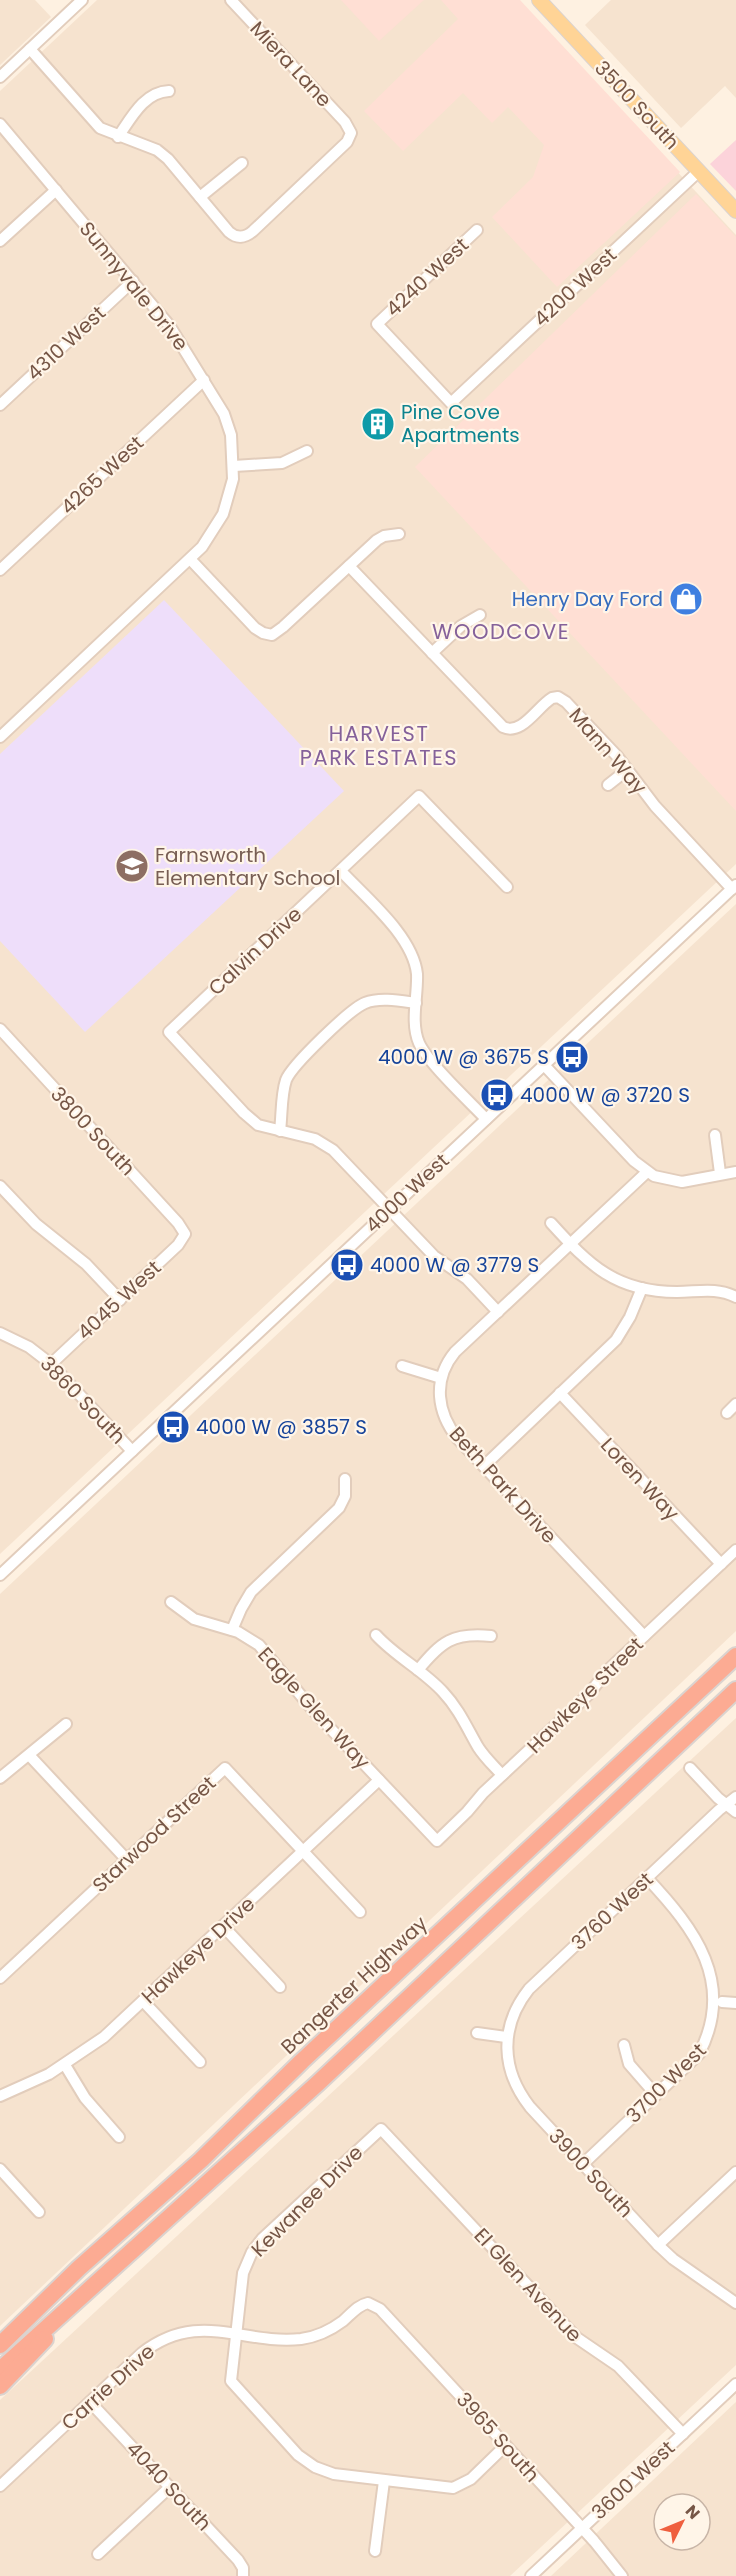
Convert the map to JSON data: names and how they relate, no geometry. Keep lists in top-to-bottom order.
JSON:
{
  "streets": {
    "highway": ["Bangerter Highway"],
    "main road": ["3500 South"],
    "street": [
      "Miera Lane",
      "4240 West",
      "Sunnyvale Drive",
      "4200 West",
      "4310 West",
      "4265 West",
      "Mann Way",
      "Calvin Drive",
      "3800 South",
      "4000 West",
      "4045 West",
      "3860 South",
      "Loren Way",
      "Beth Park Drive",
      "Hawkeye Street",
      "Eagle Glen Way",
      "Starwood Street",
      "3760 West",
      "Hawkeye Drive",
      "3700 West",
      "3900 South",
      "Kewanee Drive",
      "El Glen Avenue",
      "Carrie Drive",
      "3965 South",
      "3600 West",
      "4040 South"
    ]
  },
  "crossings": [
    ["3500 South", "4200 West"],
    ["4240 West", "4200 West"],
    ["Sunnyvale Drive", "4310 West"],
    ["Sunnyvale Drive", "4265 West"],
    ["Mann Way", "4000 West"],
    ["3800 South", "4045 West"],
    ["4000 West", "3860 South"],
    ["4045 West", "3860 South"],
    ["Loren Way", "Hawkeye Street"],
    ["Beth Park Drive", "Hawkeye Street"],
    ["Hawkeye Street", "Eagle Glen Way"],
    ["Eagle Glen Way", "Hawkeye Drive"],
    ["Starwood Street", "Hawkeye Drive"],
    ["3760 West", "3700 West"],
    ["3760 West", "3900 South"],
    ["3700 West", "3900 South"],
    ["Kewanee Drive", "El Glen Avenue"],
    ["Kewanee Drive", "Carrie Drive"],
    ["Kewanee Drive", "3965 South"],
    ["El Glen Avenue", "3600 West"],
    ["Carrie Drive", "3965 South"],
    ["Carrie Drive", "4040 South"],
    ["3965 South", "3600 West"]
  ],
  "districts": ["WOODCOVE", "HARVEST PARK ESTATES"],
  "places": {
    "building": ["Pine Cove Apartments"],
    "shop": ["Henry Day Ford"],
    "school or university": ["Farnsworth Elementary School"],
    "bus stop": [
      "4000 W @ 3675 S",
      "4000 W @ 3720 S",
      "4000 W @ 3779 S",
      "4000 W @ 3857 S"
    ]
  },
  "north": "top right"
}
